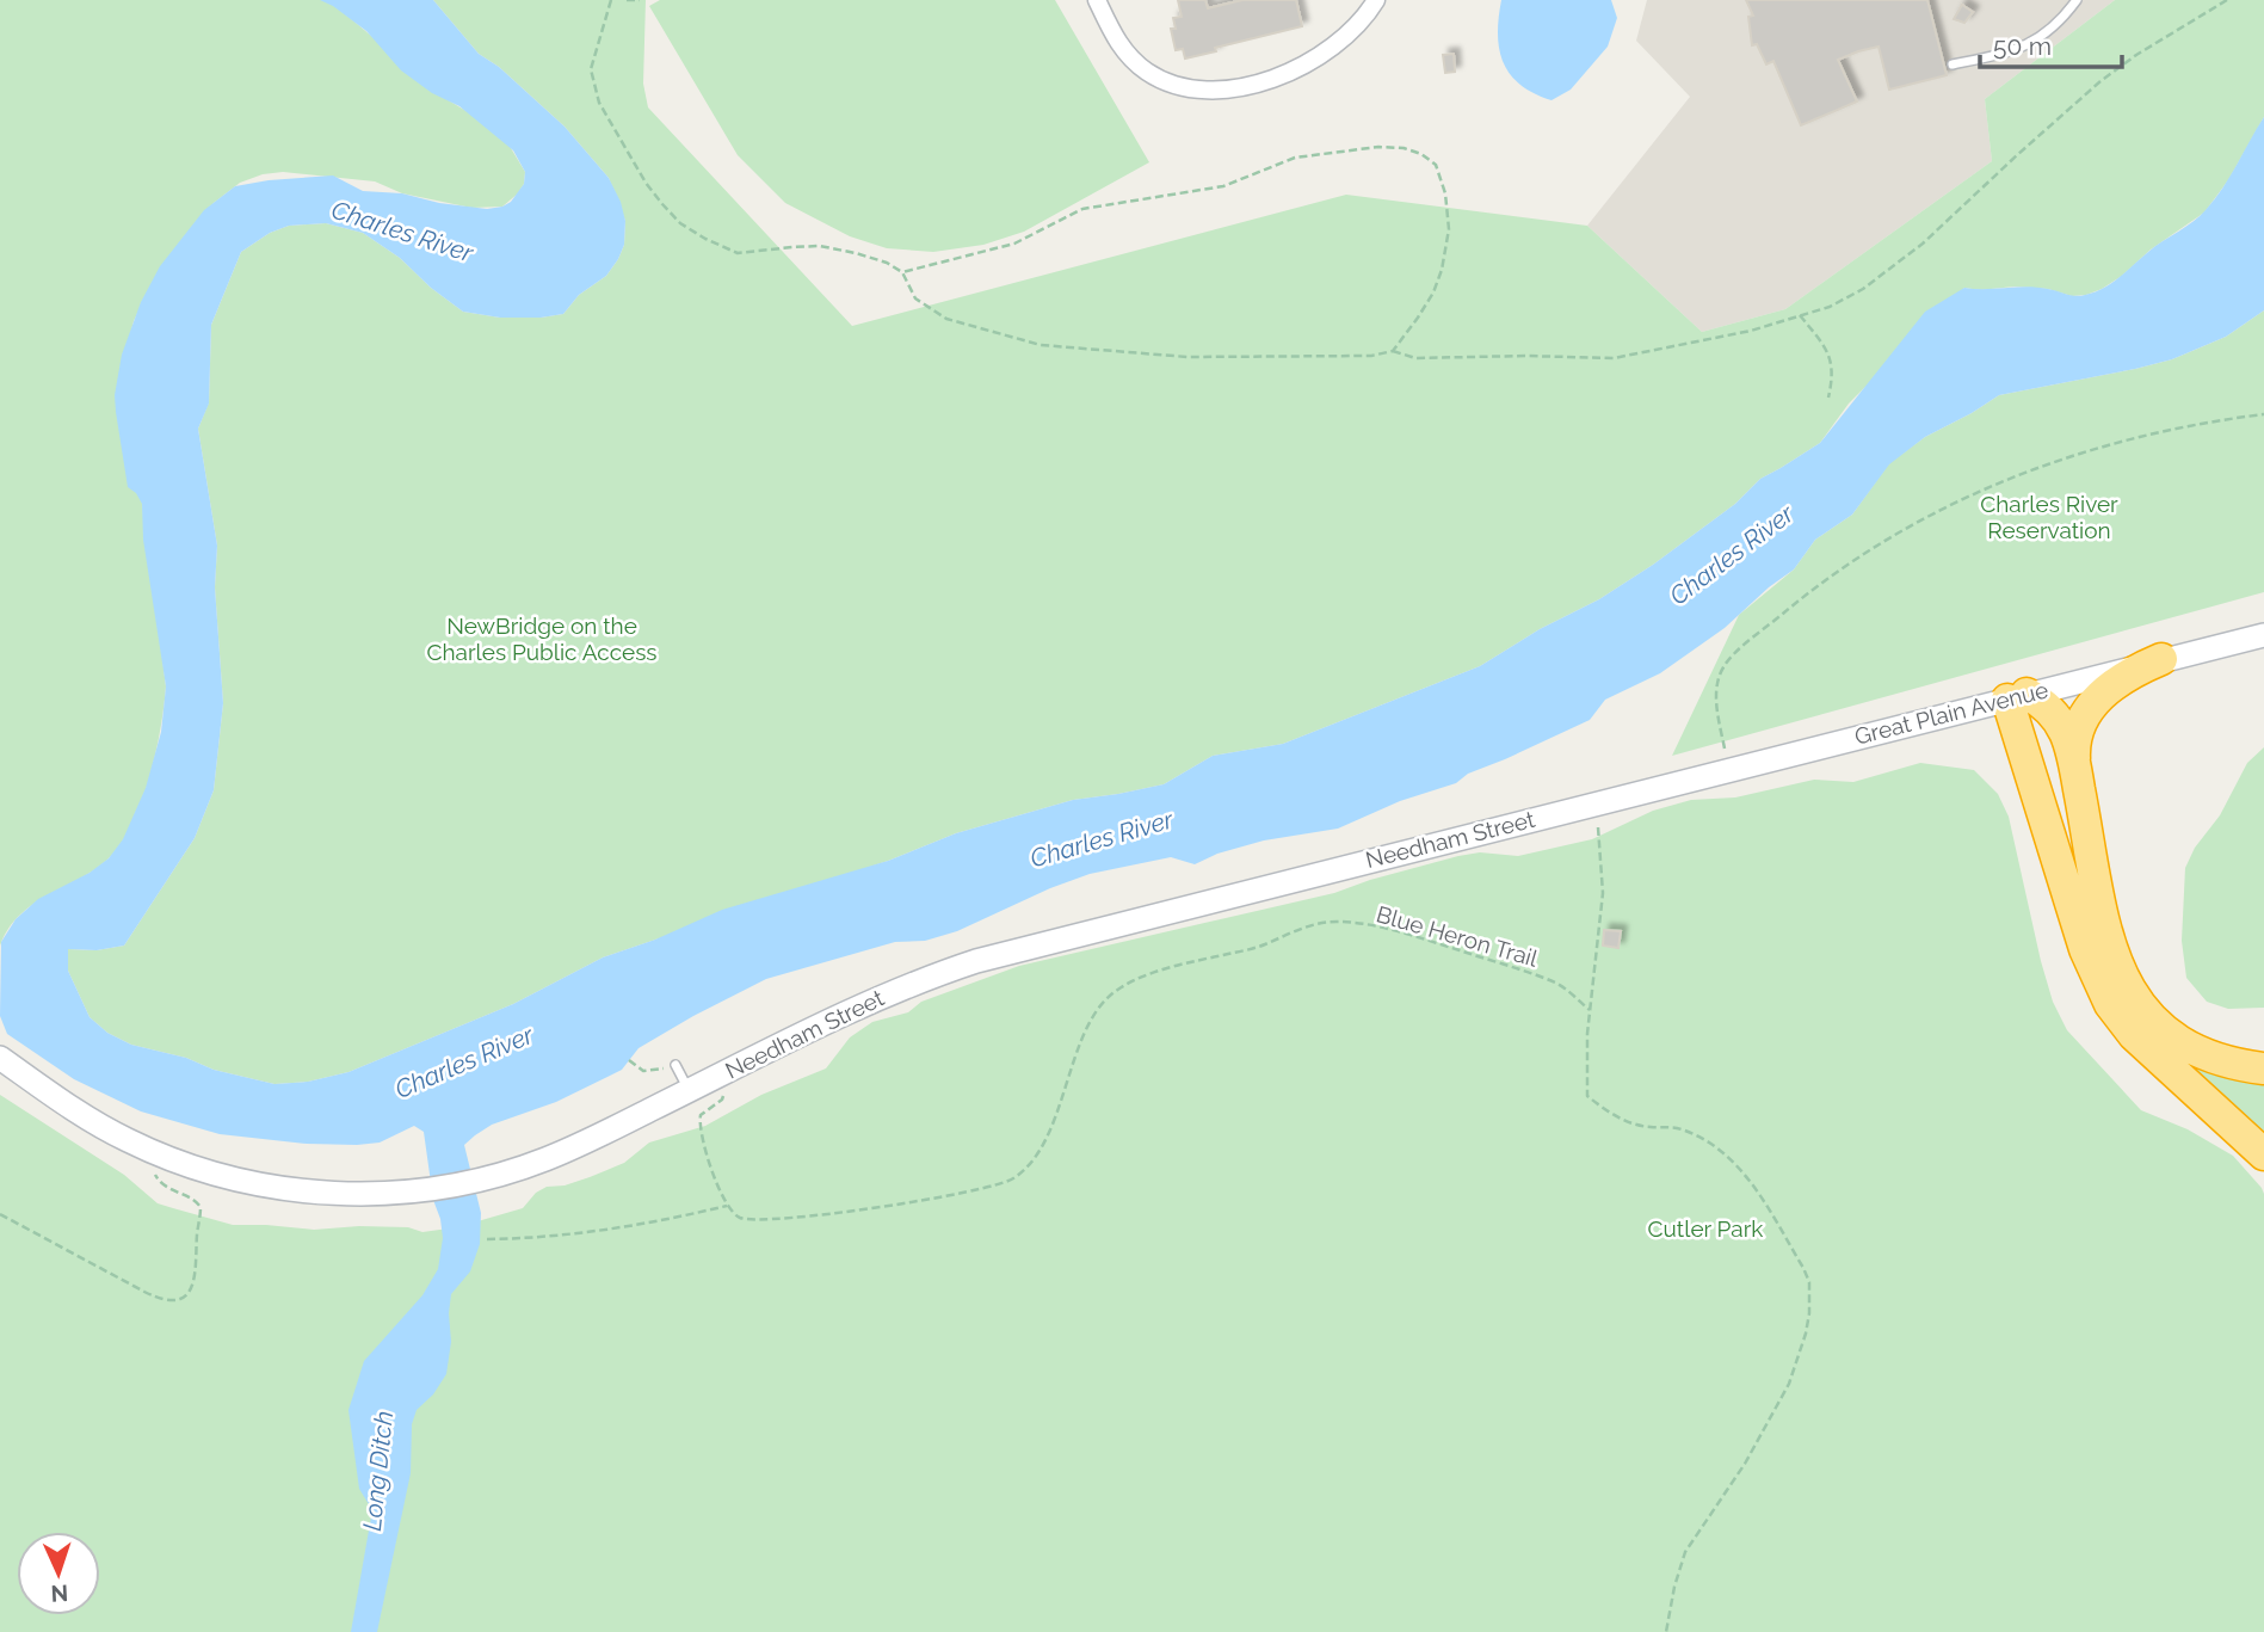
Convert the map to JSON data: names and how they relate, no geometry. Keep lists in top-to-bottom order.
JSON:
{
  "streets": {
    "main road": ["Great Plain Avenue", "Needham Street"],
    "path": ["Blue Heron Trail"]
  },
  "crossings": [
    ["Great Plain Avenue", "Needham Street"]
  ],
  "water": ["Charles River", "Long Ditch"],
  "parks": ["Charles River Reservation", "NewBridge on the Charles Public Access", "Cutler Park"],
  "scale_bar": "50 m",
  "north": "bottom"
}
